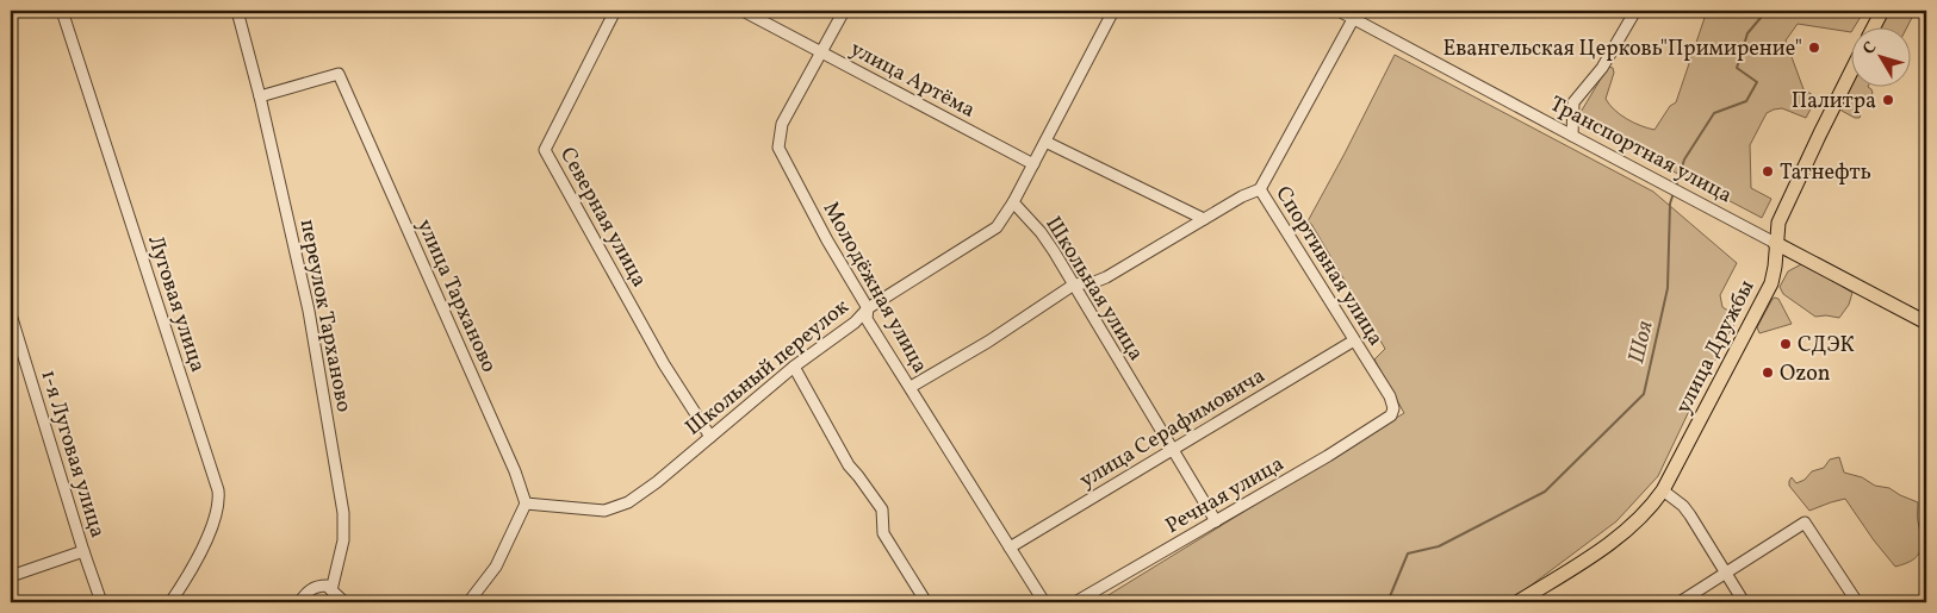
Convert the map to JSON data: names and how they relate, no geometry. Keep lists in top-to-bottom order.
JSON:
{
  "streets": {
    "main road": ["Транспортная улица", "улица Дружбы"],
    "street": [
      "улица Артёма",
      "Северная улица",
      "Спортивная улица",
      "Молодёжная улица",
      "Школьная улица",
      "улица Тарханово",
      "Луговая улица",
      "переулок Тарханово",
      "Школьный переулок",
      "улица Серафимовича",
      "1-я Луговая улица",
      "Речная улица"
    ]
  },
  "crossings": [
    ["улица Артёма", "Молодёжная улица"],
    ["Транспортная улица", "Спортивная улица"],
    ["Транспортная улица", "улица Дружбы"],
    ["Северная улица", "Школьный переулок"],
    ["Спортивная улица", "улица Серафимовича"],
    ["Спортивная улица", "Речная улица"],
    ["Молодёжная улица", "Школьный переулок"],
    ["Молодёжная улица", "улица Серафимовича"],
    ["Школьная улица", "Школьный переулок"],
    ["Школьная улица", "улица Серафимовича"],
    ["Школьная улица", "Речная улица"],
    ["улица Тарханово", "переулок Тарханово"],
    ["улица Тарханово", "Школьный переулок"]
  ],
  "water": ["Шоя"],
  "places": [
    "Евангельская Церковь\"Примирение\"",
    "Палитра",
    "Татнефть",
    "СДЭК",
    "Ozon"
  ],
  "north": "top left"
}
